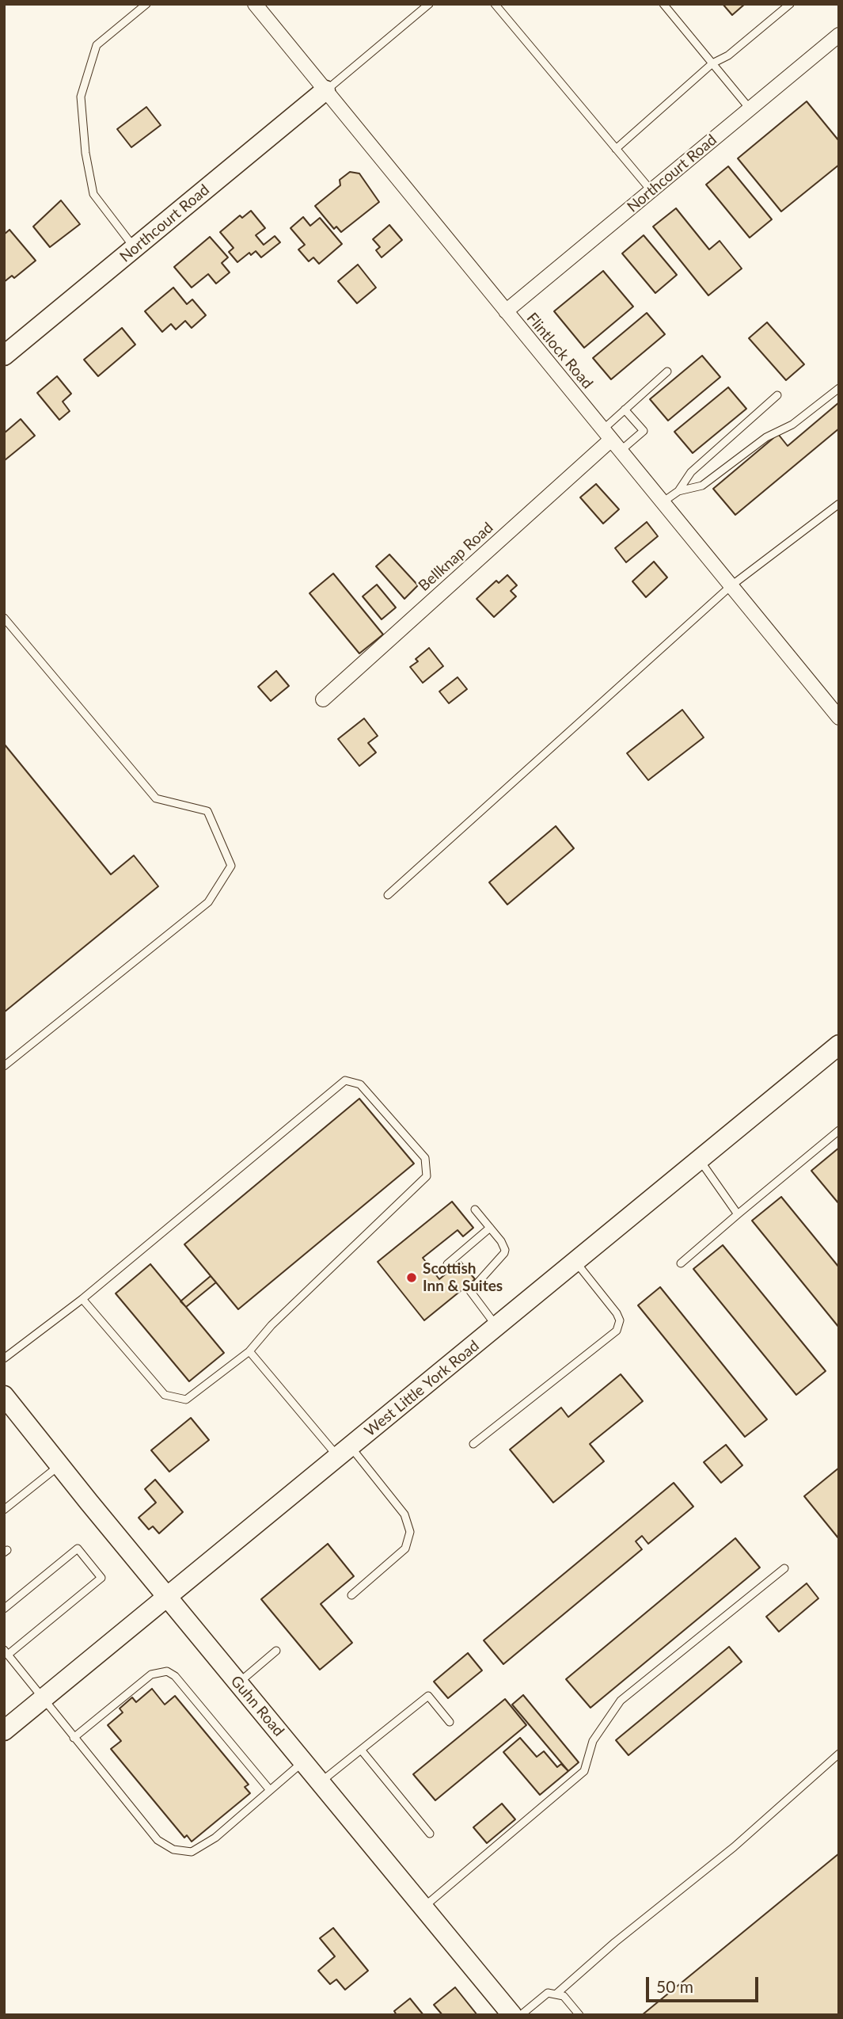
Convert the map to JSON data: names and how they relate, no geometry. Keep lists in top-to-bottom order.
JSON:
{
  "streets": {
    "street": [
      "Northcourt Road",
      "Flintlock Road",
      "Bellknap Road",
      "West Little York Road",
      "Guhn Road"
    ]
  },
  "crossings": [
    ["Northcourt Road", "Flintlock Road"],
    ["Flintlock Road", "Bellknap Road"],
    ["West Little York Road", "Guhn Road"]
  ],
  "places": ["Scottish Inn & Suites"],
  "scale_bar": "50 m"
}
